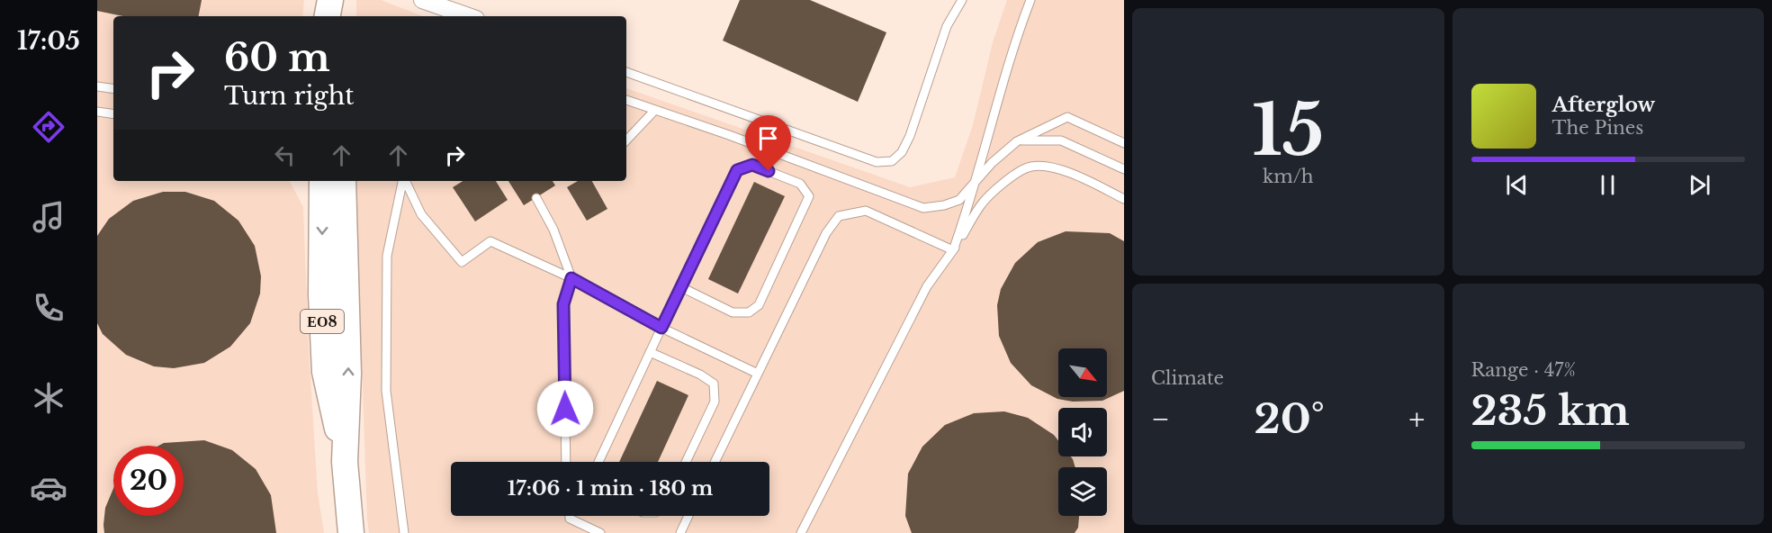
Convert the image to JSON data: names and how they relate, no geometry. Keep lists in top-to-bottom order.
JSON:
{
  "streets": {
    "main road": ["ΕΟ8"]
  },
  "north": "bottom right",
  "page": {
    "tabs": "17:05",
    "tile": [
      ["15", "km/h"],
      "Climate",
      ["Range · 47%", "235 km"]
    ],
    "turn": ["60 m", "Turn right"],
    "song": ["Afterglow", "The Pines"],
    "heat": ["−", "20°", "+"],
    "limit": "20",
    "trip": "17:06 · 1 min · 180 m"
  }
}
